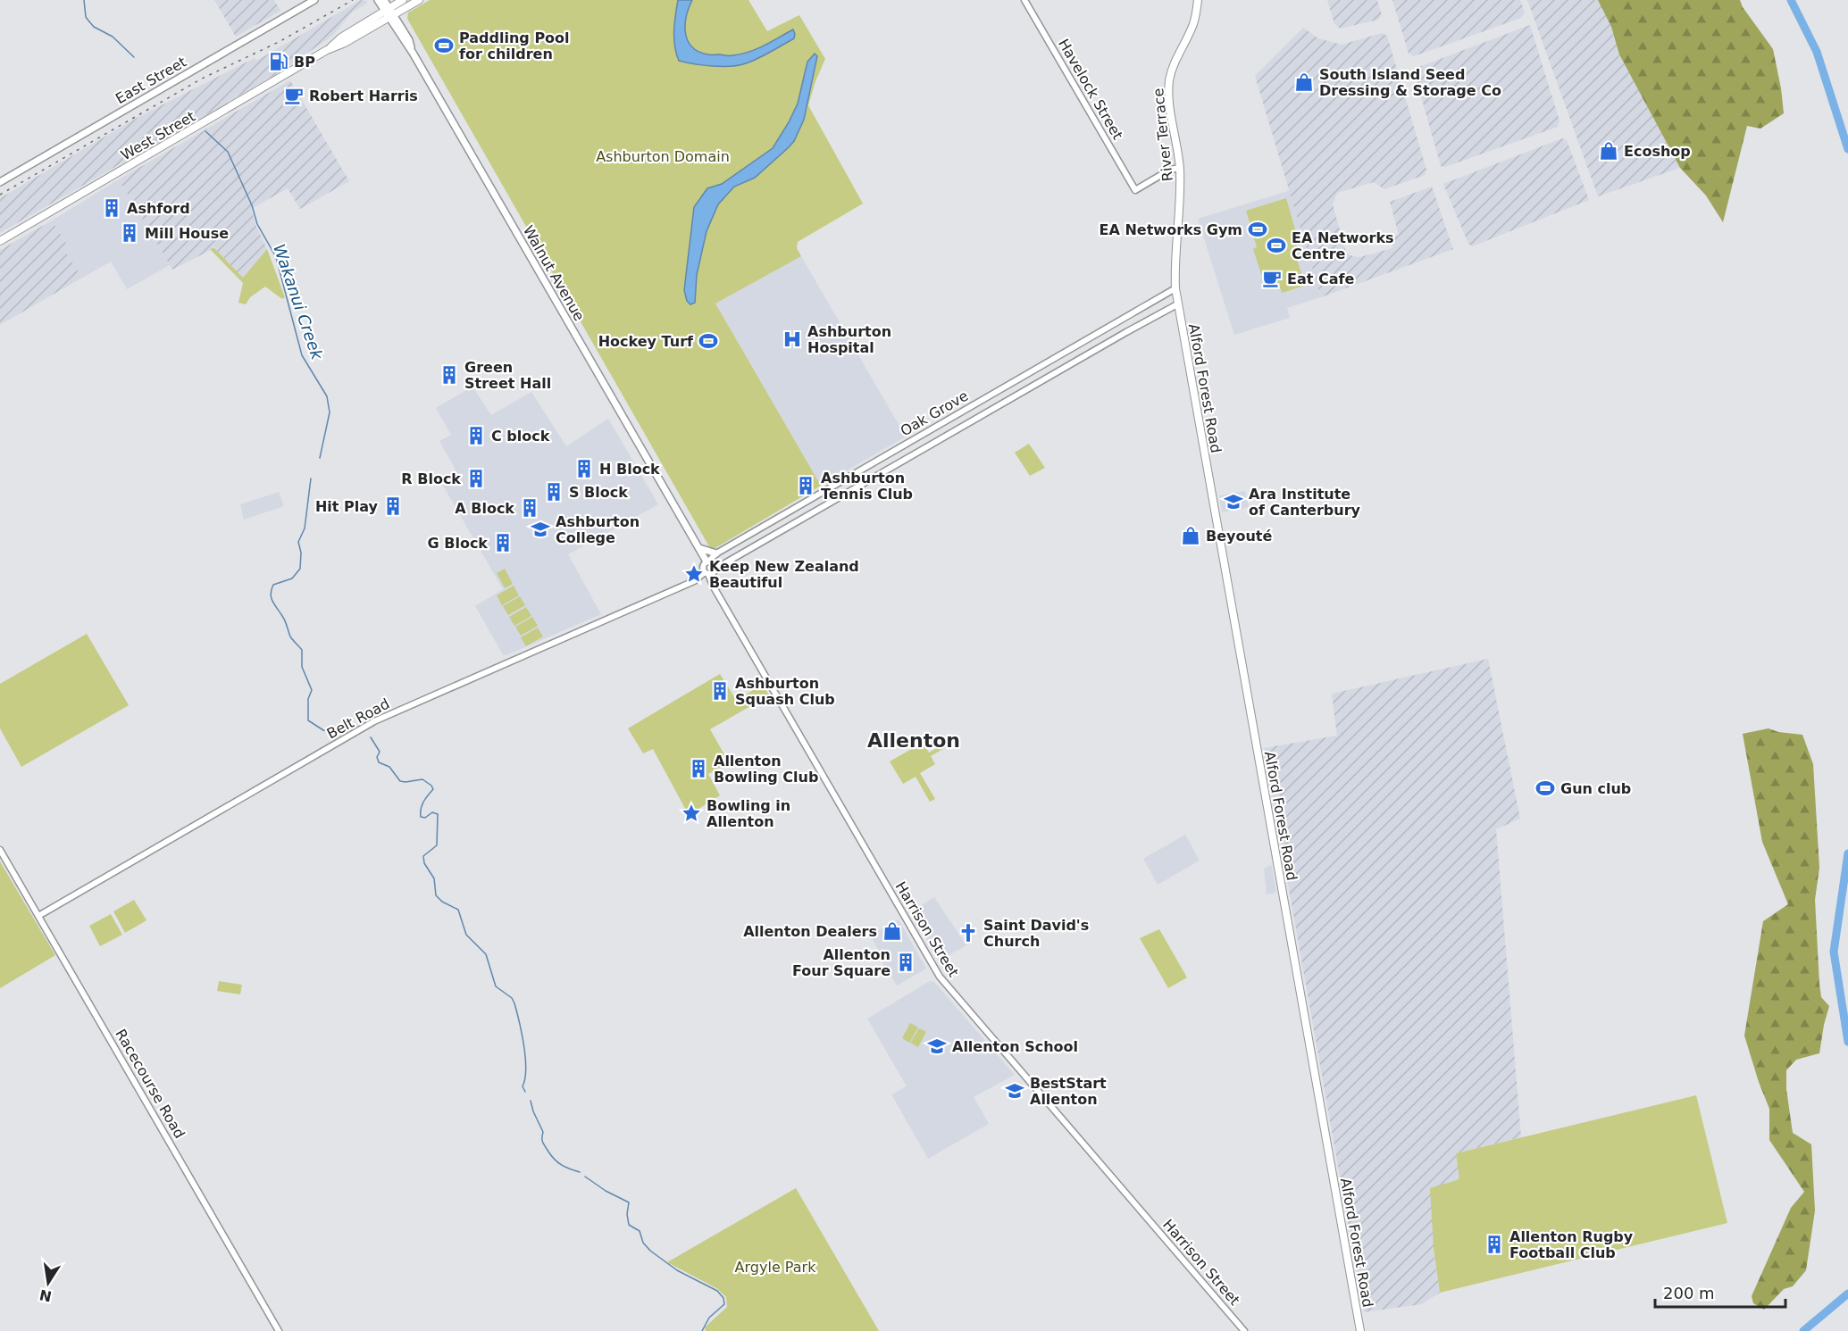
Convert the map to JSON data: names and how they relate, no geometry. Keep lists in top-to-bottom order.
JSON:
{
  "streets": {
    "main road": [
      "East Street",
      "River Terrace",
      "West Street",
      "Walnut Avenue",
      "Alford Forest Road"
    ],
    "street": [
      "Havelock Street",
      "Oak Grove",
      "Belt Road",
      "Harrison Street",
      "Racecourse Road"
    ]
  },
  "crossings": [
    ["Havelock Street", "River Terrace"],
    ["River Terrace", "Alford Forest Road"],
    ["River Terrace", "Oak Grove"],
    ["West Street", "Walnut Avenue"],
    ["Walnut Avenue", "Oak Grove"],
    ["Walnut Avenue", "Belt Road"],
    ["Walnut Avenue", "Harrison Street"],
    ["Alford Forest Road", "Oak Grove"],
    ["Oak Grove", "Belt Road"],
    ["Oak Grove", "Harrison Street"],
    ["Belt Road", "Harrison Street"],
    ["Belt Road", "Racecourse Road"]
  ],
  "districts": ["Allenton"],
  "water": ["Wakanui Creek"],
  "parks": ["Ashburton Domain", "Argyle Park"],
  "places": {
    "sports": [
      "Paddling Pool for children",
      "EA Networks Gym",
      "EA Networks Centre",
      "Hockey Turf",
      "Gun club"
    ],
    "fuel station": ["BP"],
    "shop": [
      "South Island Seed Dressing & Storage Co",
      "Ecoshop",
      "Beyouté",
      "Allenton Dealers"
    ],
    "cafe": ["Robert Harris", "Eat Cafe"],
    "building": [
      "Ashford",
      "Mill House",
      "Green Street Hall",
      "C block",
      "H Block",
      "R Block",
      "Ashburton Tennis Club",
      "S Block",
      "Hit Play",
      "A Block",
      "G Block",
      "Ashburton Squash Club",
      "Allenton Bowling Club",
      "Allenton Four Square",
      "Allenton Rugby Football Club"
    ],
    "hospital": ["Ashburton Hospital"],
    "school or university": [
      "Ara Institute of Canterbury",
      "Ashburton College",
      "Allenton School",
      "BestStart Allenton"
    ],
    "place": ["Keep New Zealand Beautiful", "Bowling in Allenton"],
    "church": ["Saint David's Church"]
  },
  "scale_bar": "200 m",
  "north": "bottom"
}
